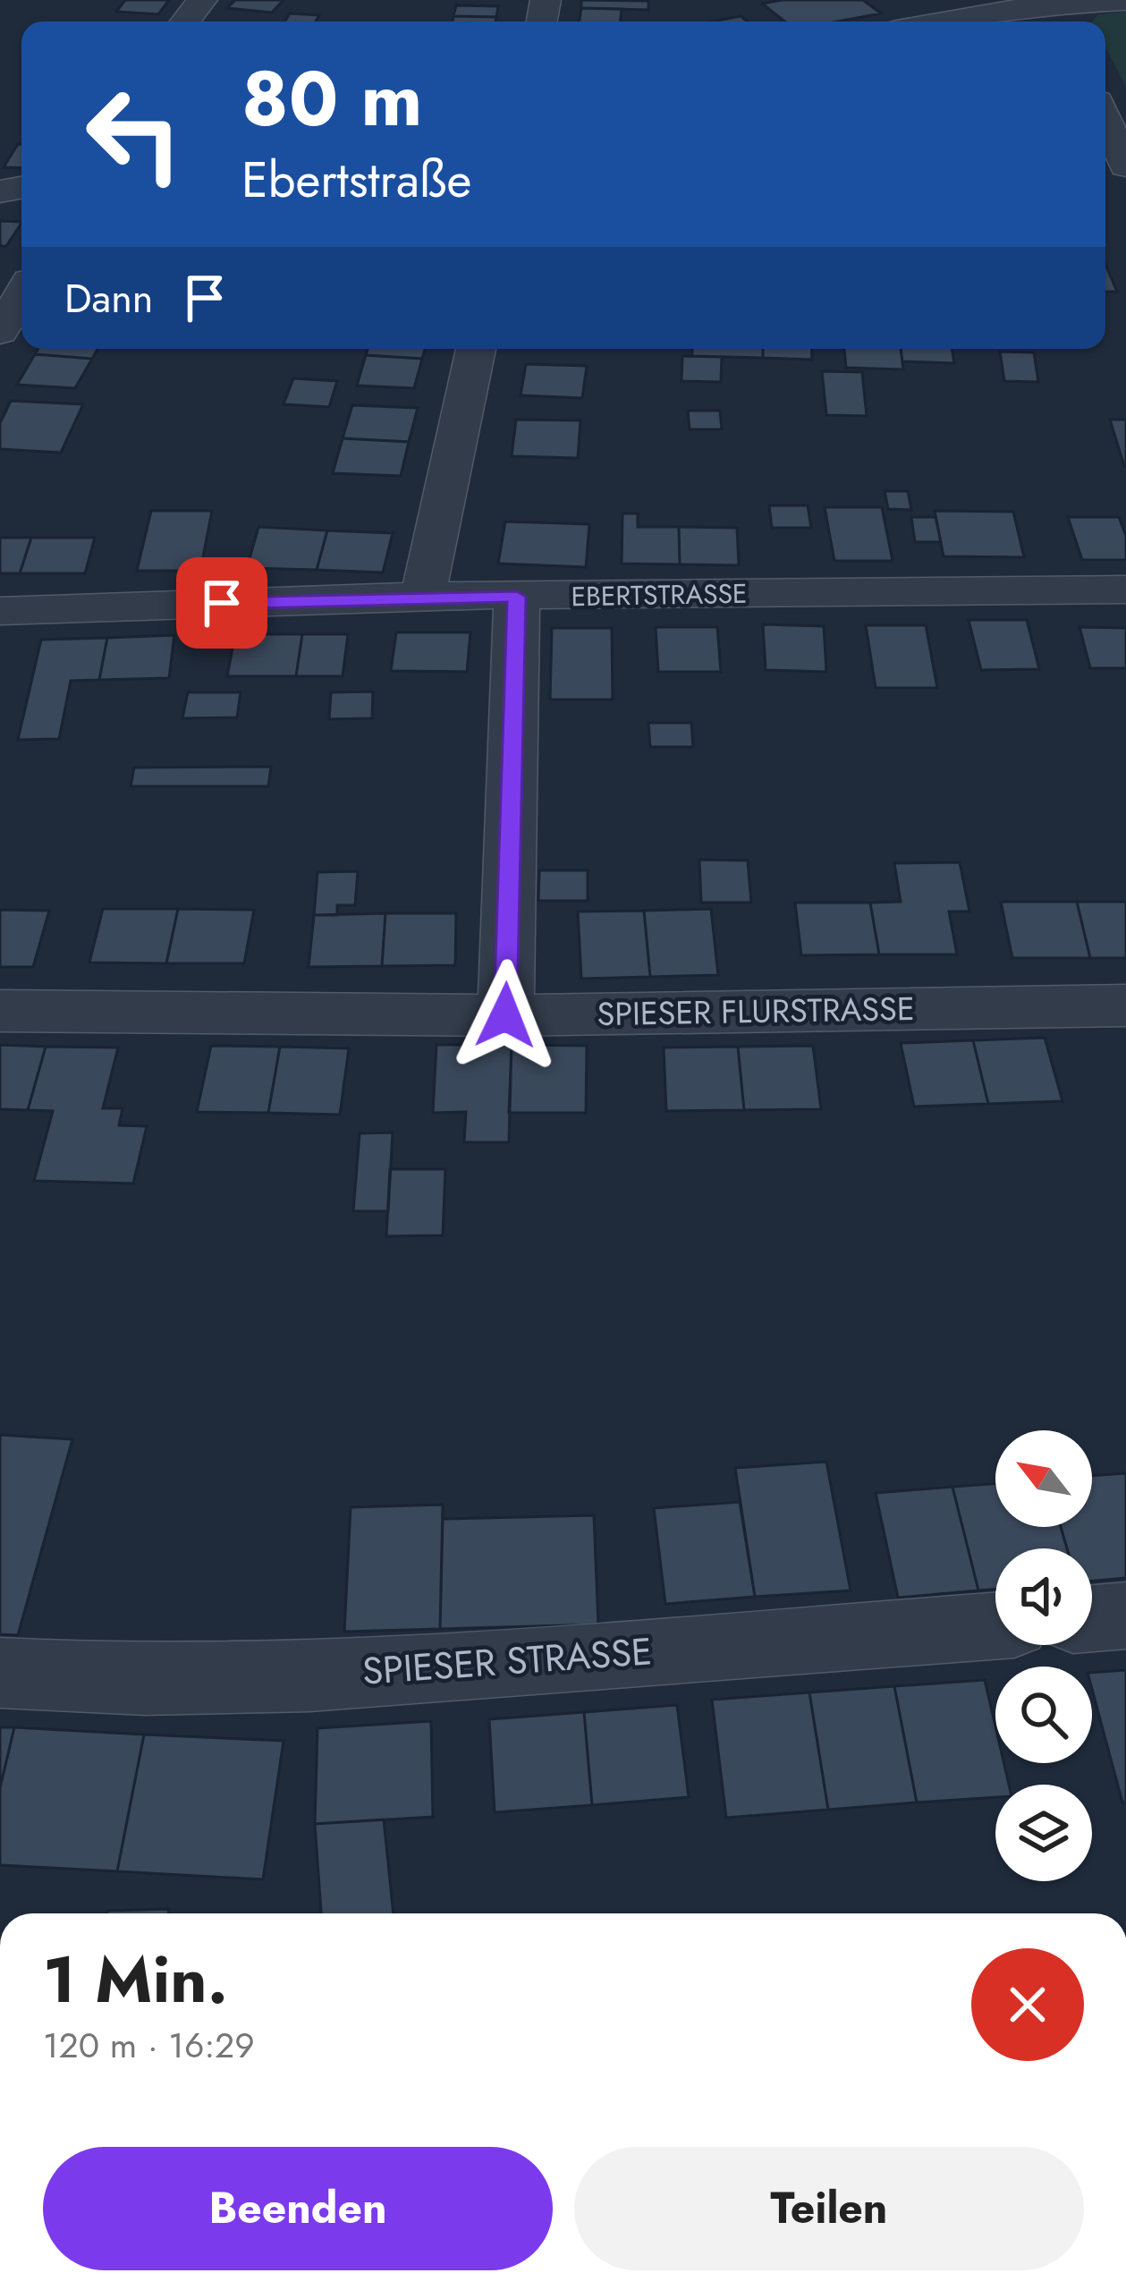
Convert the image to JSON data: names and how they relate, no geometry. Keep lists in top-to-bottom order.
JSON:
{
  "streets": {
    "street": ["EBERTSTRASSE", "SPIESER FLURSTRASSE", "SPIESER STRASSE"]
  },
  "north": "top left",
  "page": {
    "turn": ["80 m", "Ebertstraße"],
    "then": "Dann",
    "heading": ["1 Min.", "120 m · 16:29"],
    "buttons": ["Beenden", "Teilen"]
  }
}
